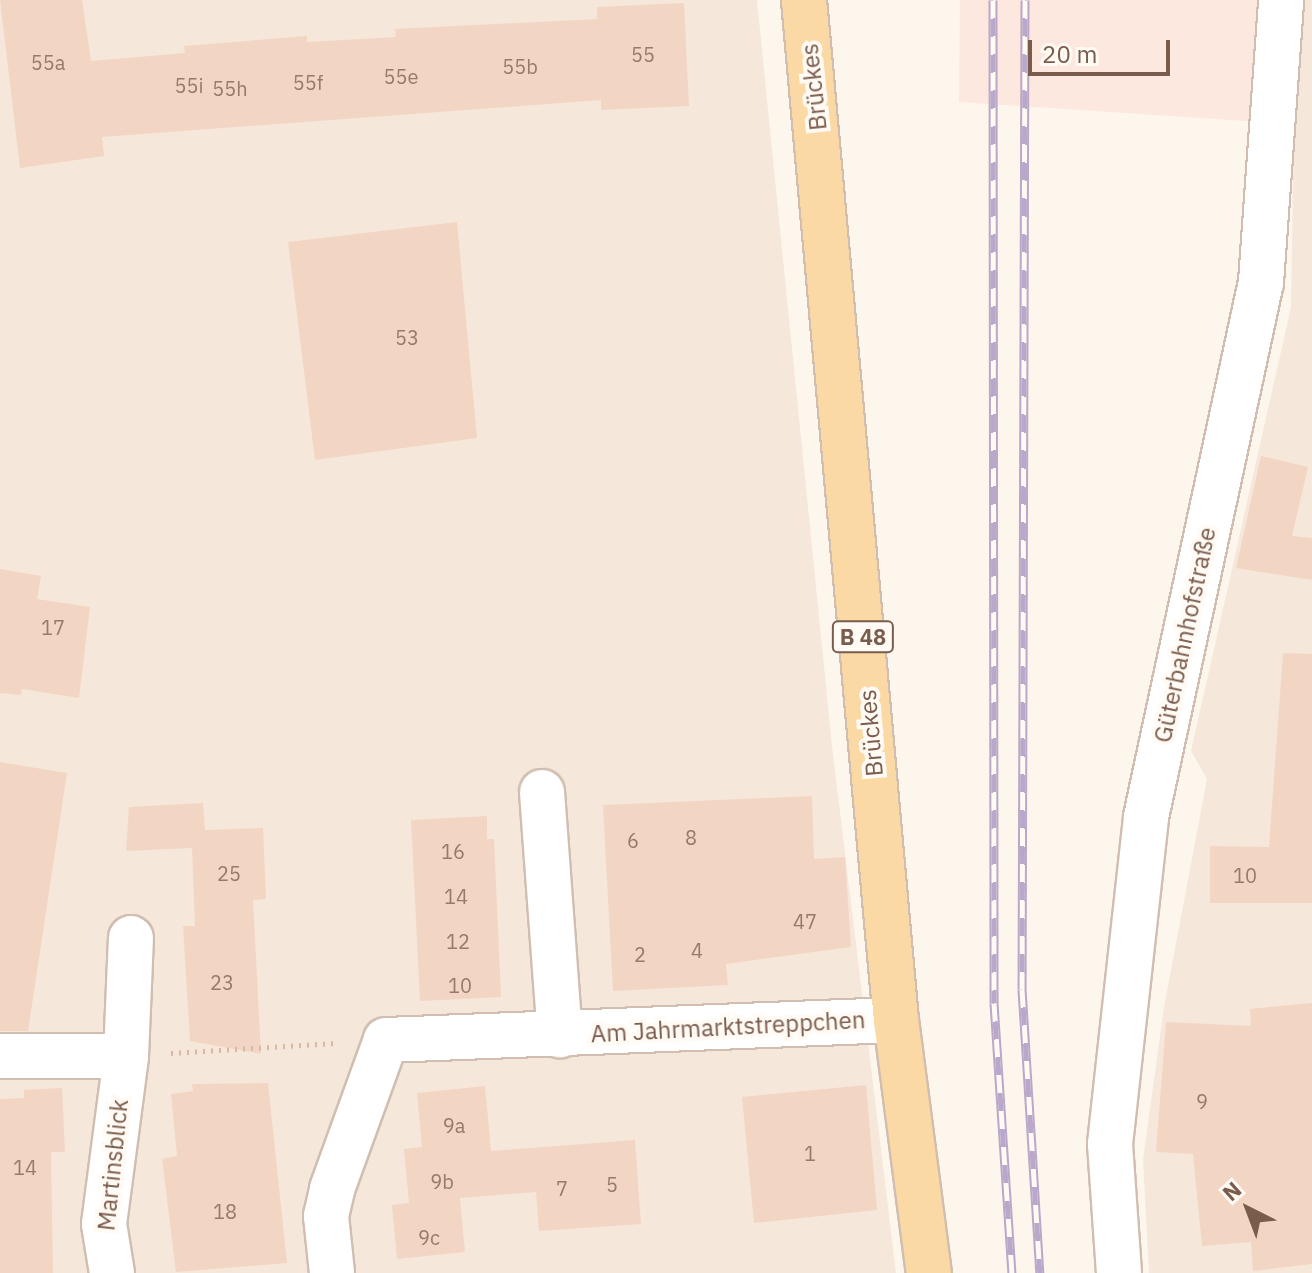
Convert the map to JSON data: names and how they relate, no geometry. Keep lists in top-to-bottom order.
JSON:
{
  "streets": {
    "main road": ["Brückes", "B 48"],
    "street": ["Güterbahnhofstraße", "Am Jahrmarktstreppchen", "Martinsblick"]
  },
  "crossings": [
    ["Brückes", "Am Jahrmarktstreppchen"]
  ],
  "house_numbers": [
    "55",
    "55a",
    "55b",
    "55e",
    "55f",
    "55i",
    "55h",
    "53",
    "17",
    "8",
    "6",
    "16",
    "25",
    "10",
    "14",
    "47",
    "12",
    "4",
    "2",
    "23",
    "10",
    "9",
    "9a",
    "1",
    "14",
    "9b",
    "5",
    "7",
    "18",
    "9c"
  ],
  "scale_bar": "20 m",
  "north": "top left"
}
